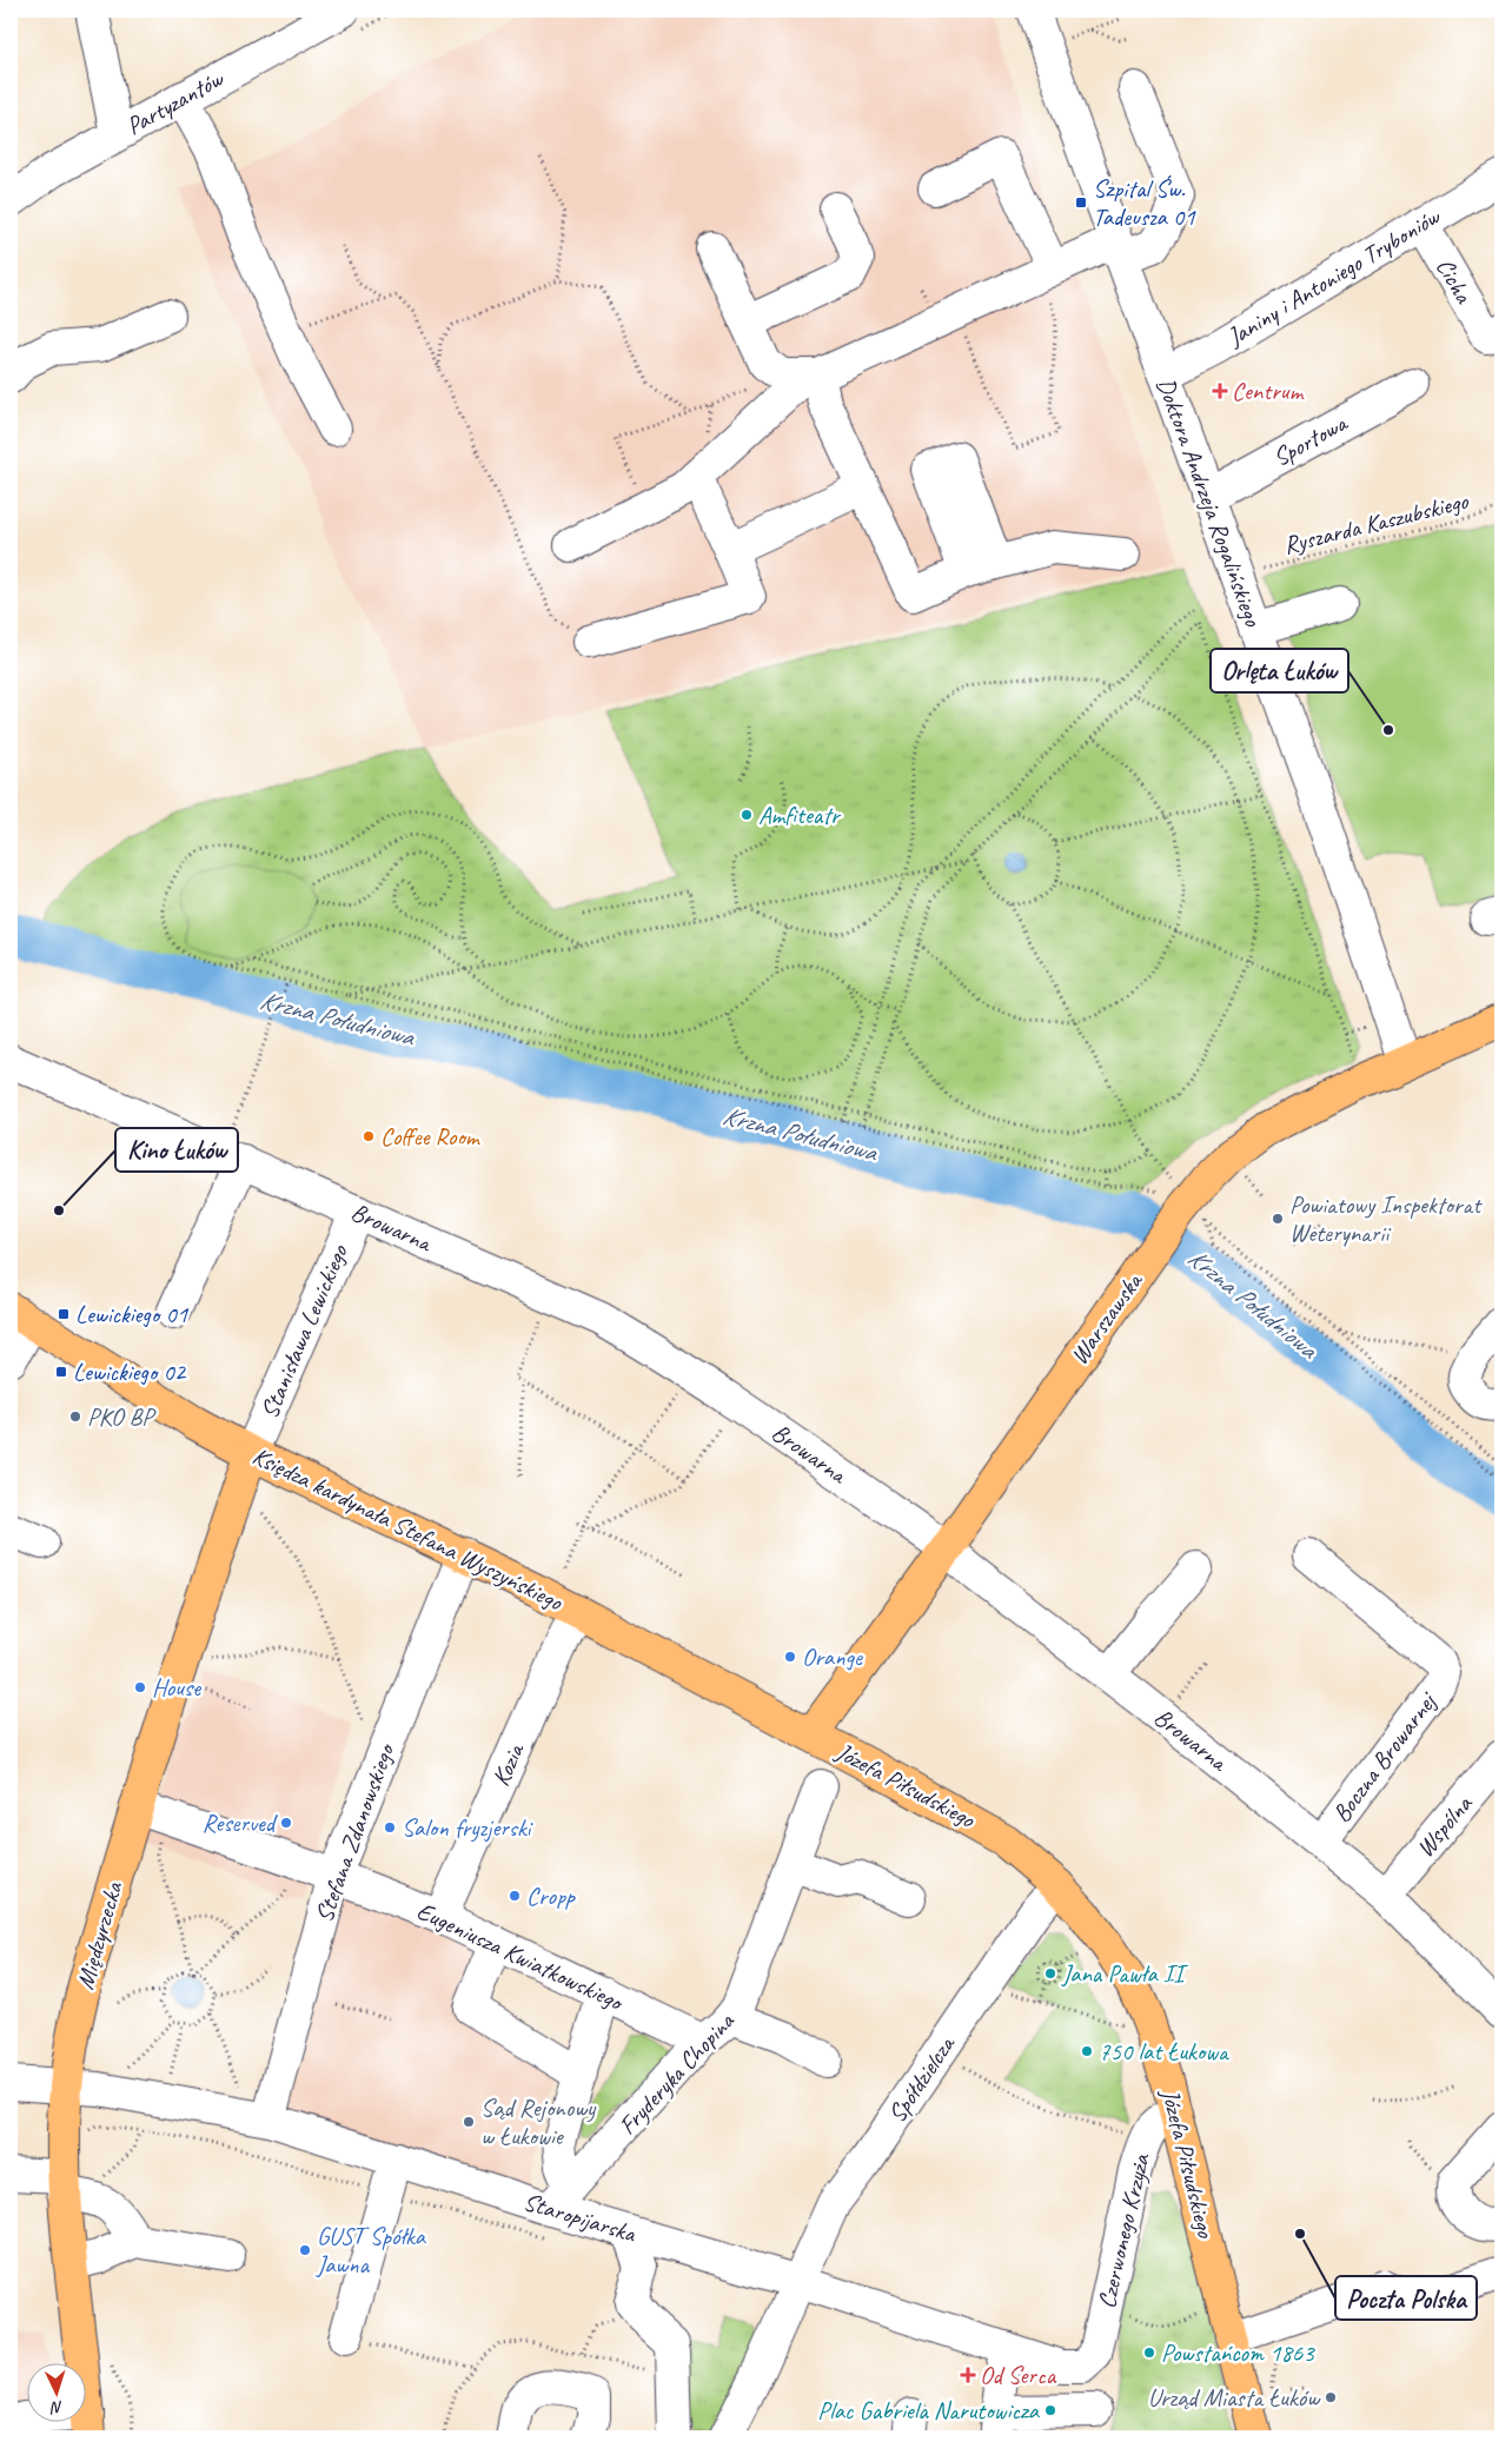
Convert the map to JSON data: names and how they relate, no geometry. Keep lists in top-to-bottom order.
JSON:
{
  "streets": {
    "main road": [
      "Warszawska",
      "Księdza kardynała Stefana Wyszyńskiego",
      "Józefa Piłsudskiego",
      "Międzyrzecka"
    ],
    "street": [
      "Partyzantów",
      "Janiny i Antoniego Tryboniów",
      "Cicha",
      "Sportowa",
      "Doktora Andrzeja Rogalińskiego",
      "Browarna",
      "Stanisława Lewickiego",
      "Boczna Browarnej",
      "Kozia",
      "Wspólna",
      "Stefana Zdanowskiego",
      "Eugeniusza Kwiatkowskiego",
      "Fryderyka Chopina",
      "Spółdzielcza",
      "Staropijarska",
      "Czerwonego Krzyża"
    ],
    "path": ["Ryszarda Kaszubskiego"]
  },
  "crossings": [
    ["Janiny i Antoniego Tryboniów", "Cicha"],
    ["Janiny i Antoniego Tryboniów", "Doktora Andrzeja Rogalińskiego"],
    ["Sportowa", "Doktora Andrzeja Rogalińskiego"],
    ["Doktora Andrzeja Rogalińskiego", "Warszawska"],
    ["Browarna", "Warszawska"],
    ["Browarna", "Stanisława Lewickiego"],
    ["Browarna", "Boczna Browarnej"],
    ["Browarna", "Wspólna"],
    ["Warszawska", "Księdza kardynała Stefana Wyszyńskiego"],
    ["Warszawska", "Józefa Piłsudskiego"],
    ["Stanisława Lewickiego", "Księdza kardynała Stefana Wyszyńskiego"],
    ["Stanisława Lewickiego", "Międzyrzecka"],
    ["Księdza kardynała Stefana Wyszyńskiego", "Kozia"],
    ["Księdza kardynała Stefana Wyszyńskiego", "Józefa Piłsudskiego"],
    ["Księdza kardynała Stefana Wyszyńskiego", "Stefana Zdanowskiego"],
    ["Księdza kardynała Stefana Wyszyńskiego", "Międzyrzecka"],
    ["Kozia", "Eugeniusza Kwiatkowskiego"],
    ["Józefa Piłsudskiego", "Spółdzielcza"],
    ["Józefa Piłsudskiego", "Czerwonego Krzyża"],
    ["Stefana Zdanowskiego", "Eugeniusza Kwiatkowskiego"],
    ["Stefana Zdanowskiego", "Staropijarska"],
    ["Międzyrzecka", "Eugeniusza Kwiatkowskiego"],
    ["Międzyrzecka", "Staropijarska"],
    ["Eugeniusza Kwiatkowskiego", "Fryderyka Chopina"],
    ["Fryderyka Chopina", "Staropijarska"],
    ["Spółdzielcza", "Staropijarska"],
    ["Staropijarska", "Czerwonego Krzyża"]
  ],
  "water": ["Krzna Południowa"],
  "places": {
    "transit": ["Szpital Św. Tadeusza 01", "Lewickiego 01", "Lewickiego 02"],
    "health": ["Centrum", "Od Serca"],
    "other": [
      "Orlęta Łuków",
      "Amfiteatr",
      "Coffee Room",
      "Kino Łuków",
      "Powiatowy Inspektorat Weterynarii",
      "PKO BP",
      "Orange",
      "House",
      "Reserved",
      "Salon fryzjerski",
      "Cropp",
      "Jana Pawła II",
      "750 lat Łukowa",
      "Sąd Rejonowy w Łukowie",
      "Poczta Polska",
      "GUST Spółka Jawna",
      "Powstańcom 1863",
      "Urząd Miasta Łuków",
      "Plac Gabriela Narutowicza"
    ]
  },
  "north": "bottom"
}
